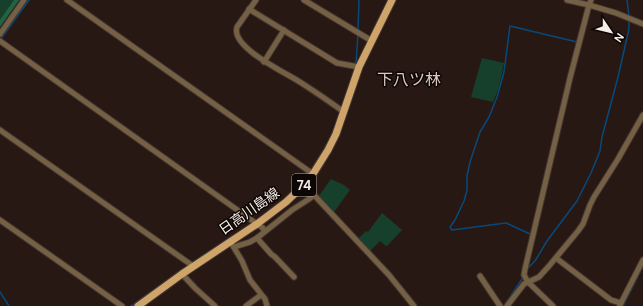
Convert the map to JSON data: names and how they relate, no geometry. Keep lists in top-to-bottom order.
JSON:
{
  "streets": {
    "main road": ["74", "日高川島線"]
  },
  "districts": ["下八ツ林"],
  "north": "bottom right"
}
